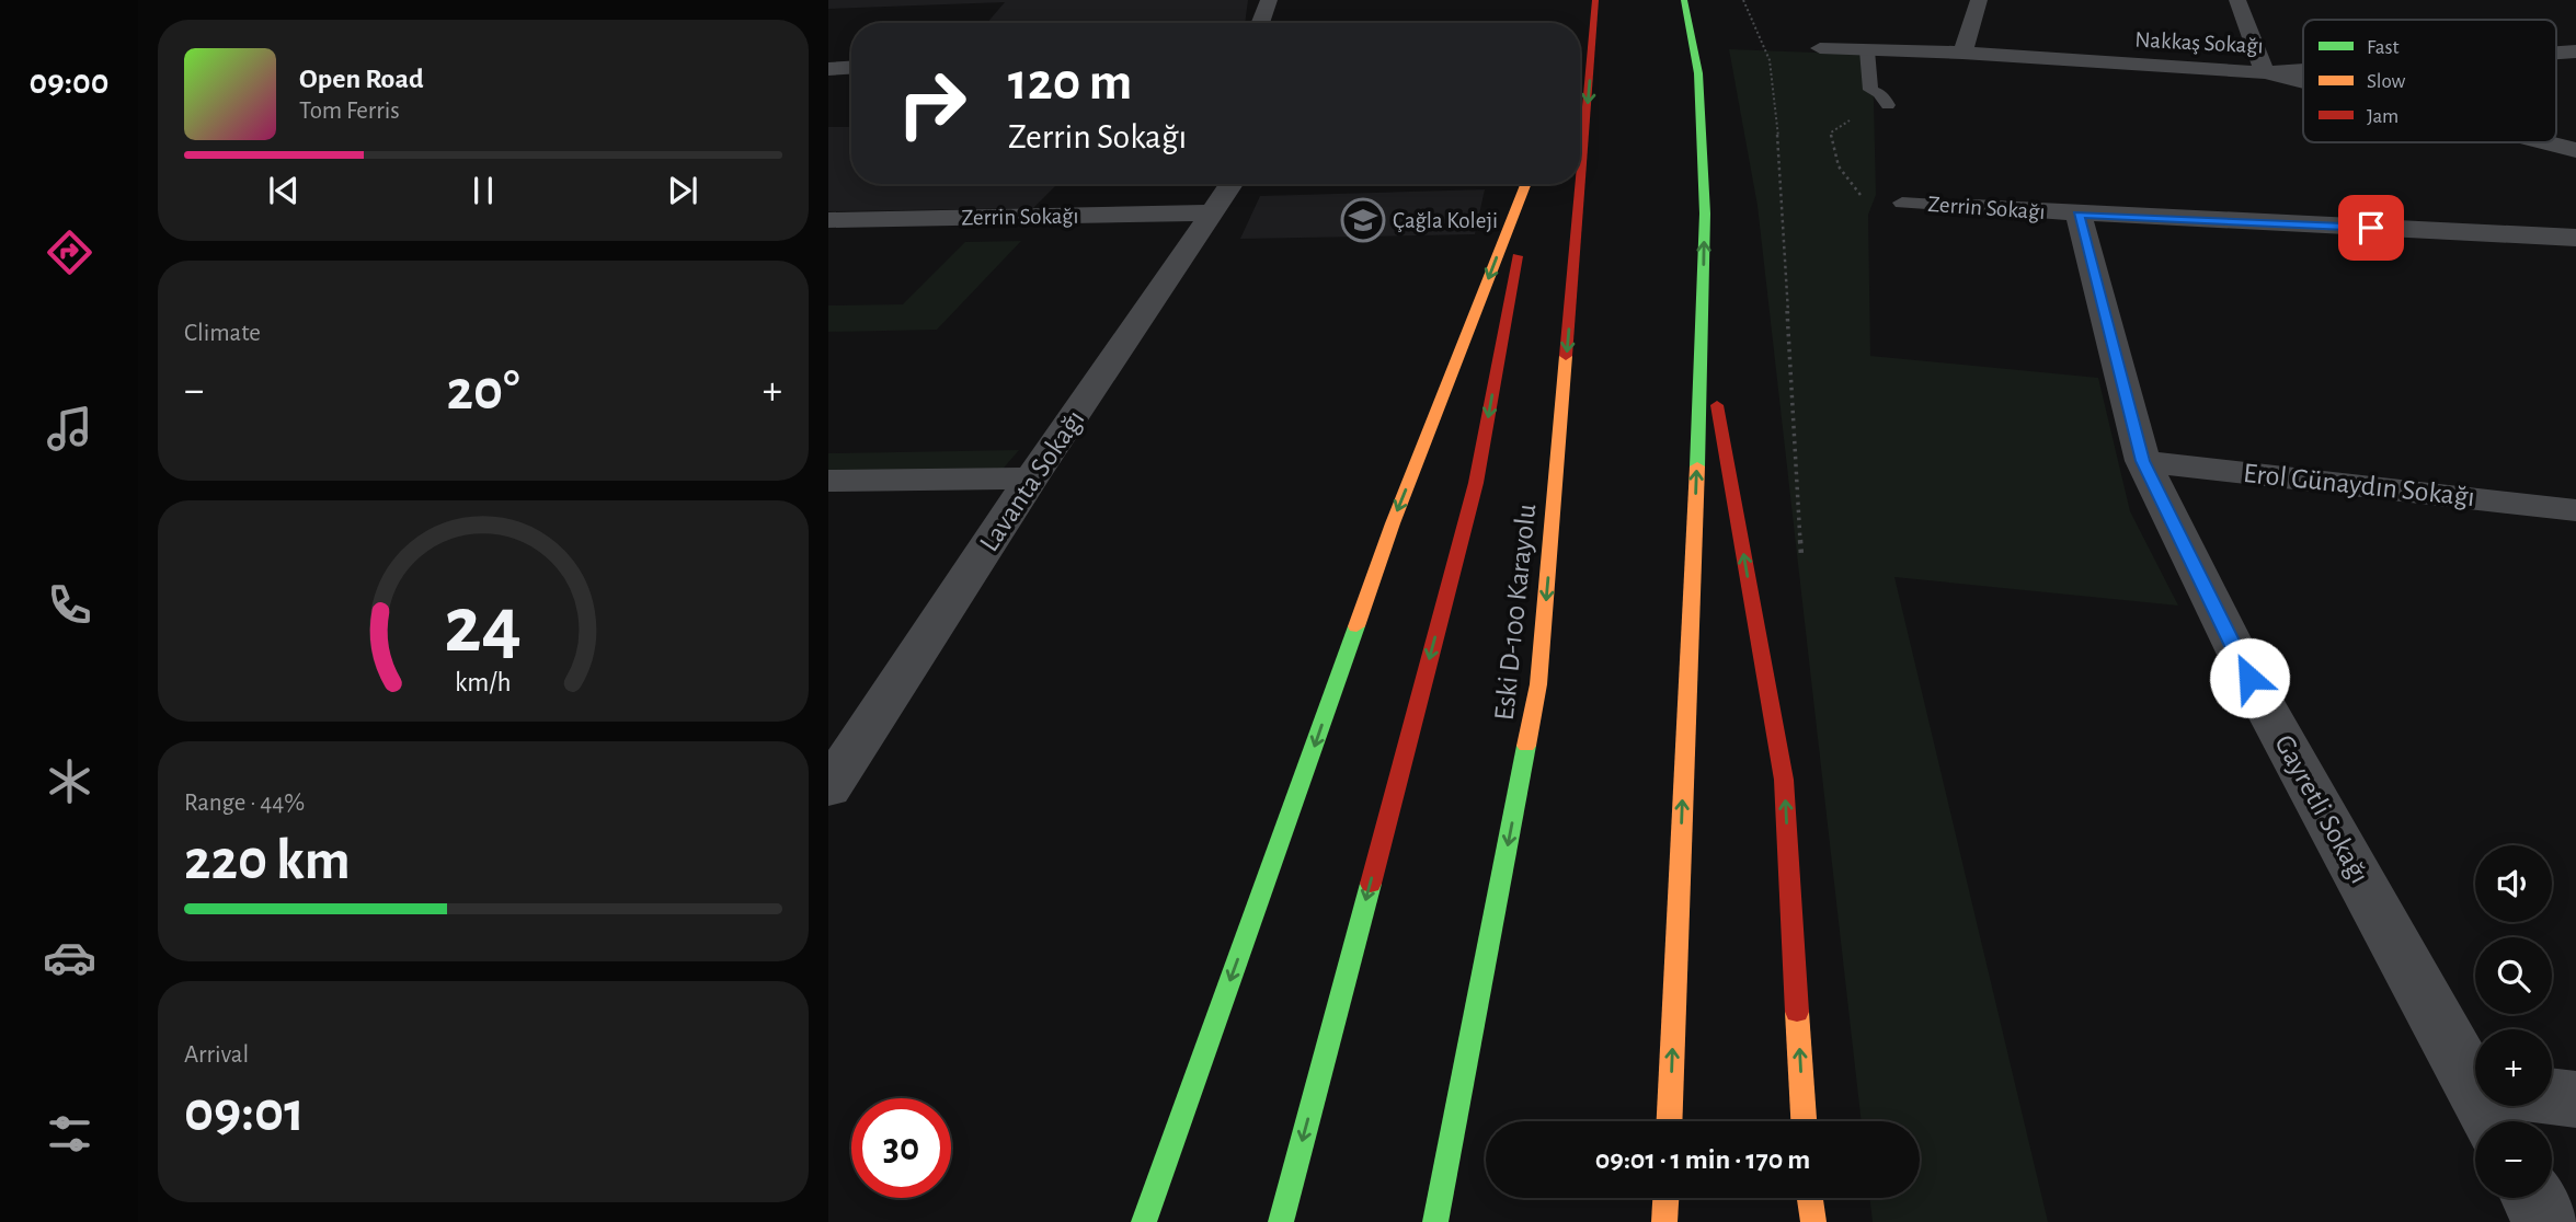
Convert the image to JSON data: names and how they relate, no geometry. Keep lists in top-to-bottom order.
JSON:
{
  "streets": {
    "highway": ["Eski D-100 Karayolu"],
    "street": [
      "Nakkaş Sokağı",
      "Zerrin Sokağı",
      "Lavanta Sokağı",
      "Erol Günaydın Sokağı",
      "Gayretli Sokağı"
    ]
  },
  "crossings": [
    ["Zerrin Sokağı", "Lavanta Sokağı"],
    ["Zerrin Sokağı", "Gayretli Sokağı"],
    ["Erol Günaydın Sokağı", "Gayretli Sokağı"]
  ],
  "places": {
    "school or university": ["Çağla Koleji"]
  },
  "legend": ["Fast", "Slow", "Jam"],
  "page": {
    "tabs": "09:00",
    "turn": ["120 m", "Zerrin Sokağı"],
    "song": ["Open Road", "Tom Ferris"],
    "tile": [
      "Climate",
      ["Range · 44%", "220 km"],
      ["Arrival", "09:01"]
    ],
    "heat": ["−", "20°", "+"],
    "map_buttons": ["+", "−"],
    "limit": "30",
    "trip": "09:01 · 1 min · 170 m",
    "gauge": ["24", "km/h"]
  }
}
